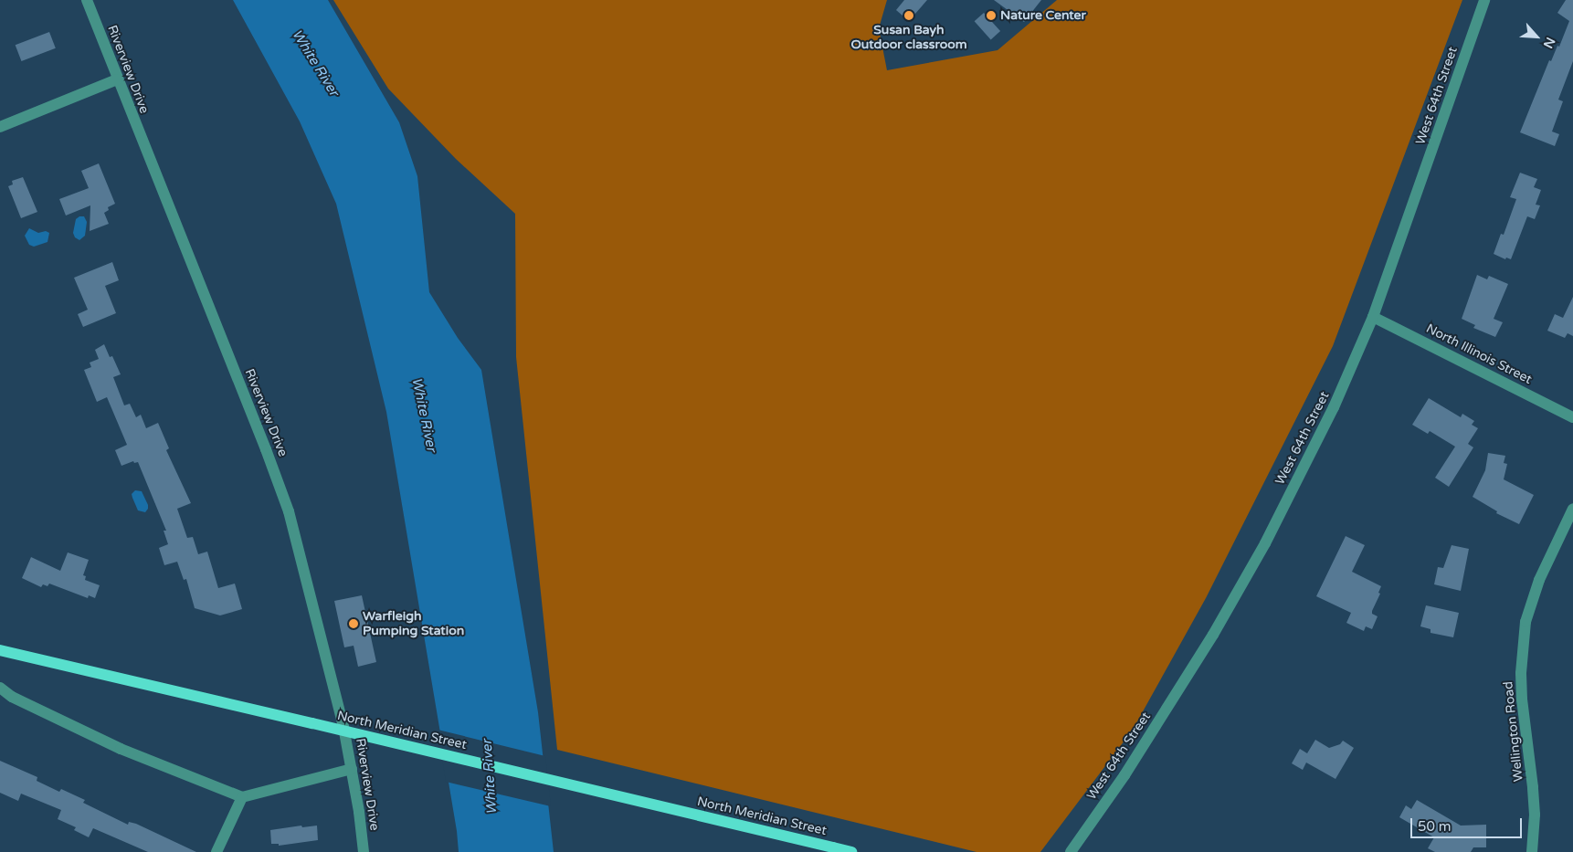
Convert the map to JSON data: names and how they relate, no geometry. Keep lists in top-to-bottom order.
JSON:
{
  "streets": {
    "main road": ["North Meridian Street"],
    "street": [
      "Riverview Drive",
      "West 64th Street",
      "North Illinois Street",
      "Wellington Road"
    ]
  },
  "crossings": [
    ["West 64th Street", "North Illinois Street"]
  ],
  "water": ["White River"],
  "places": ["Susan Bayh Outdoor classroom", "Nature Center", "Warfleigh Pumping Station"],
  "scale_bar": "50 m",
  "north": "bottom right"
}
